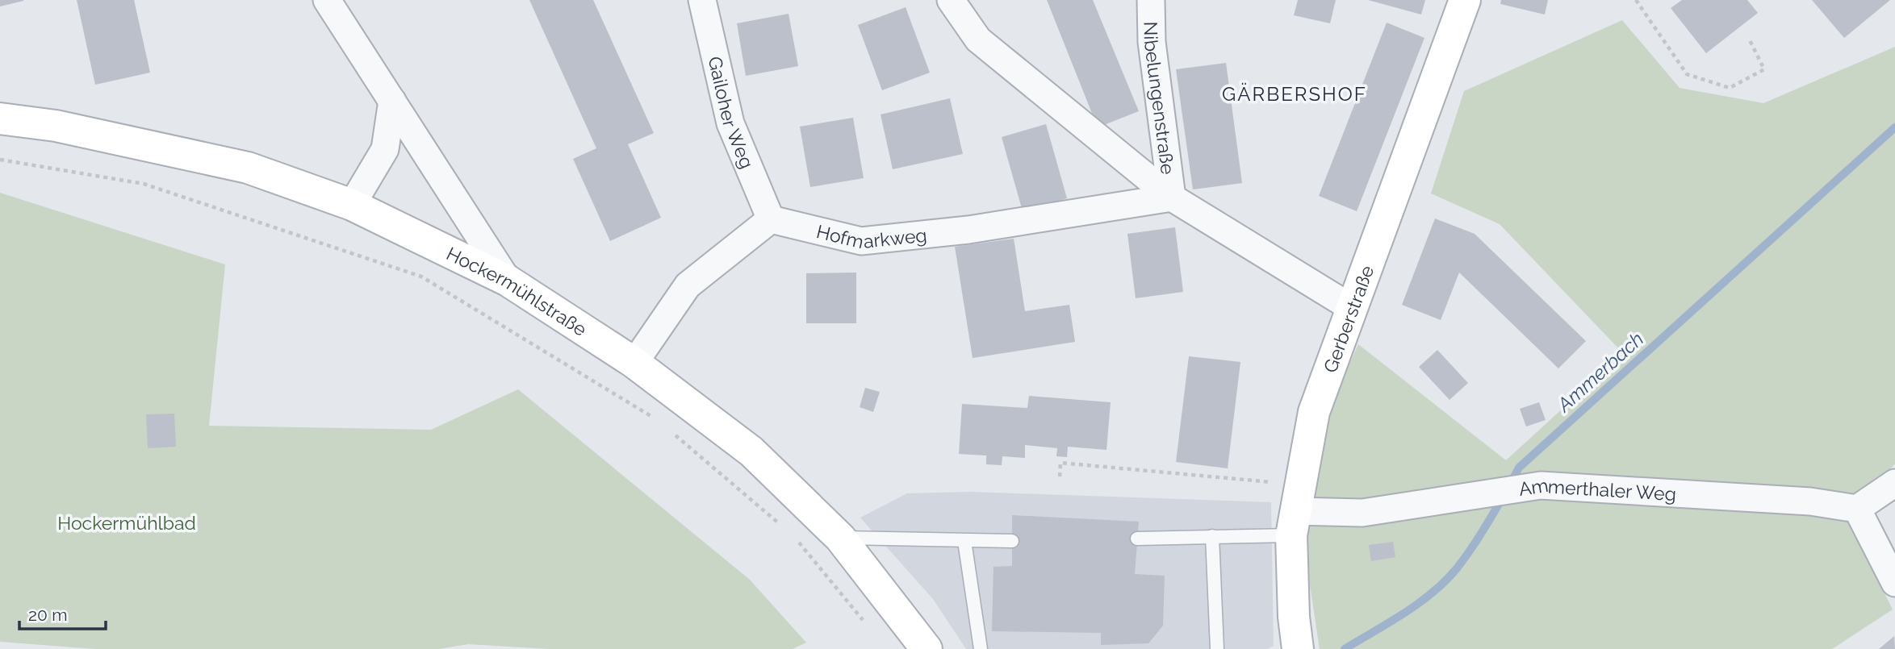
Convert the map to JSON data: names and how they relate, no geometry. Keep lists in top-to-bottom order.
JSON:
{
  "streets": {
    "main road": ["Hockermühlstraße", "Gerberstraße"],
    "street": [
      "Nibelungenstraße",
      "Gailoher Weg",
      "Hofmarkweg",
      "Ammerthaler Weg"
    ]
  },
  "crossings": [
    ["Nibelungenstraße", "Hofmarkweg"],
    ["Gailoher Weg", "Hofmarkweg"],
    ["Gerberstraße", "Ammerthaler Weg"]
  ],
  "districts": ["GÄRBERSHOF"],
  "water": ["Ammerbach"],
  "parks": ["Hockermühlbad"],
  "scale_bar": "20 m"
}
